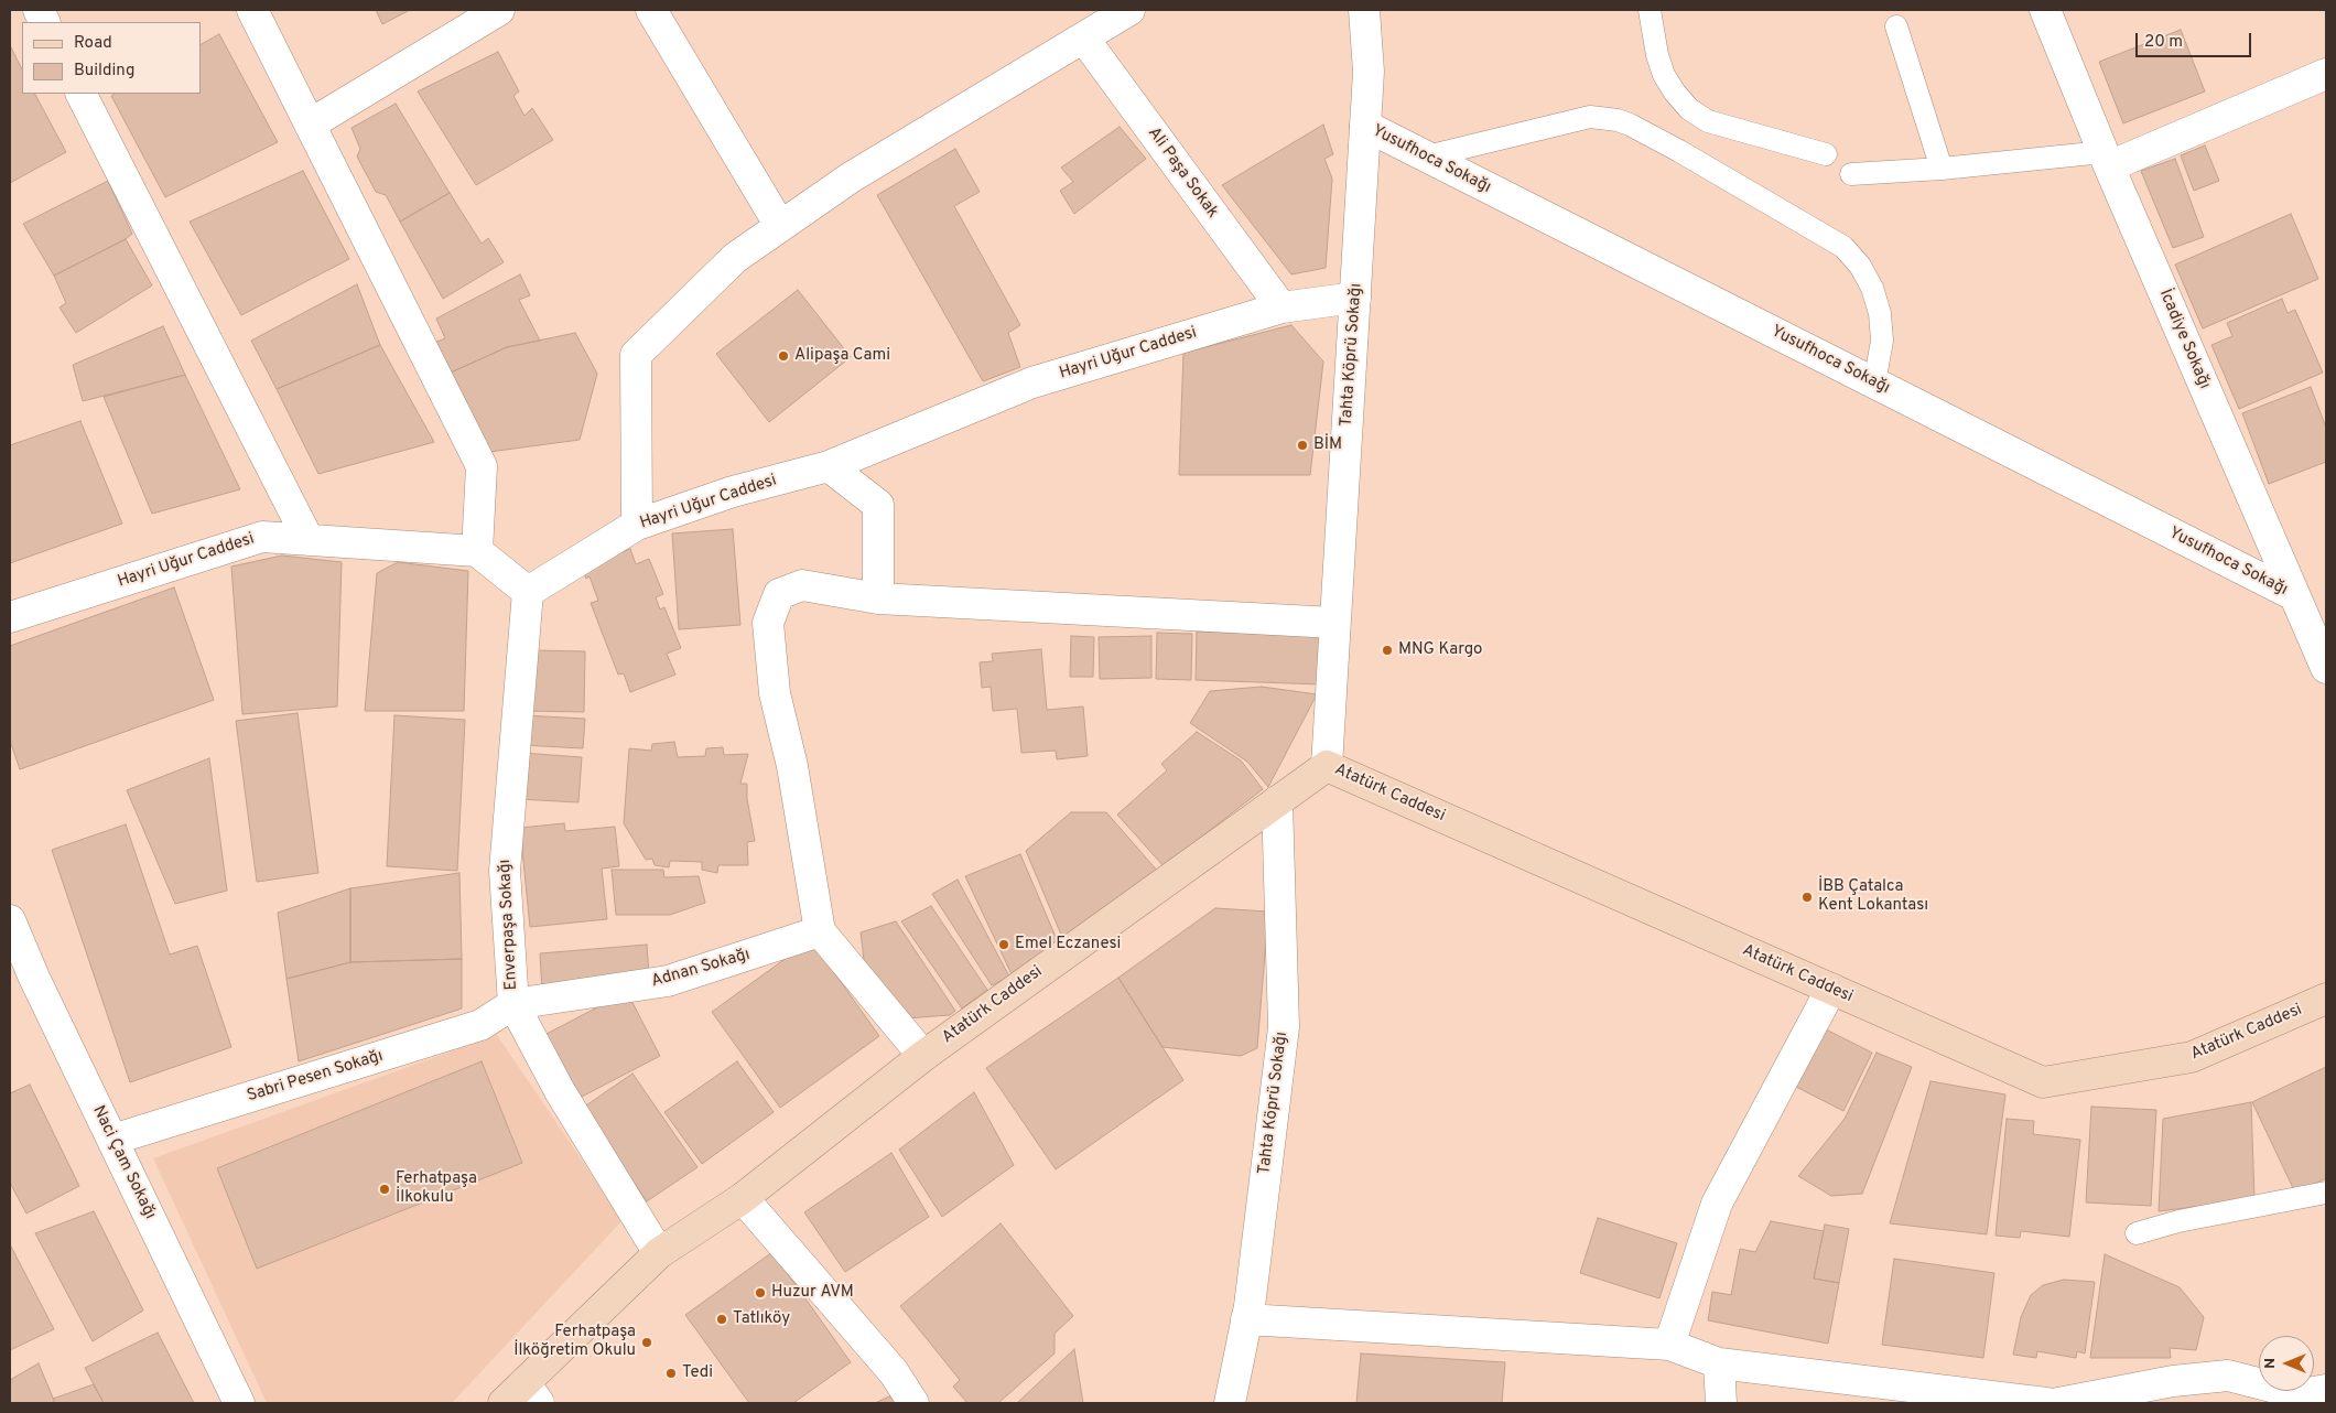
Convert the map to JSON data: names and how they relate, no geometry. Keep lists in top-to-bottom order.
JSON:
{
  "streets": {
    "main road": ["Atatürk Caddesi"],
    "street": [
      "Yusufhoca Sokağı",
      "Ali Paşa Sokak",
      "İcadiye Sokağı",
      "Hayri Uğur Caddesi",
      "Tahta Köprü Sokağı",
      "Enverpaşa Sokağı",
      "Adnan Sokağı",
      "Sabri Pesen Sokağı",
      "Naci Çam Sokağı"
    ]
  },
  "crossings": [
    ["Yusufhoca Sokağı", "İcadiye Sokağı"],
    ["Yusufhoca Sokağı", "Tahta Köprü Sokağı"],
    ["Ali Paşa Sokak", "Hayri Uğur Caddesi"],
    ["Hayri Uğur Caddesi", "Tahta Köprü Sokağı"],
    ["Hayri Uğur Caddesi", "Enverpaşa Sokağı"],
    ["Tahta Köprü Sokağı", "Atatürk Caddesi"],
    ["Atatürk Caddesi", "Enverpaşa Sokağı"],
    ["Enverpaşa Sokağı", "Adnan Sokağı"],
    ["Enverpaşa Sokağı", "Sabri Pesen Sokağı"],
    ["Adnan Sokağı", "Sabri Pesen Sokağı"],
    ["Sabri Pesen Sokağı", "Naci Çam Sokağı"]
  ],
  "places": [
    "Alipaşa Cami",
    "BİM",
    "MNG Kargo",
    "İBB Çatalca Kent Lokantası",
    "Emel Eczanesi",
    "Ferhatpaşa İlkokulu",
    "Huzur AVM",
    "Tatlıköy",
    "Ferhatpaşa İlköğretim Okulu",
    "Tedi"
  ],
  "legend": ["Road", "Building"],
  "scale_bar": "20 m",
  "north": "left"
}
